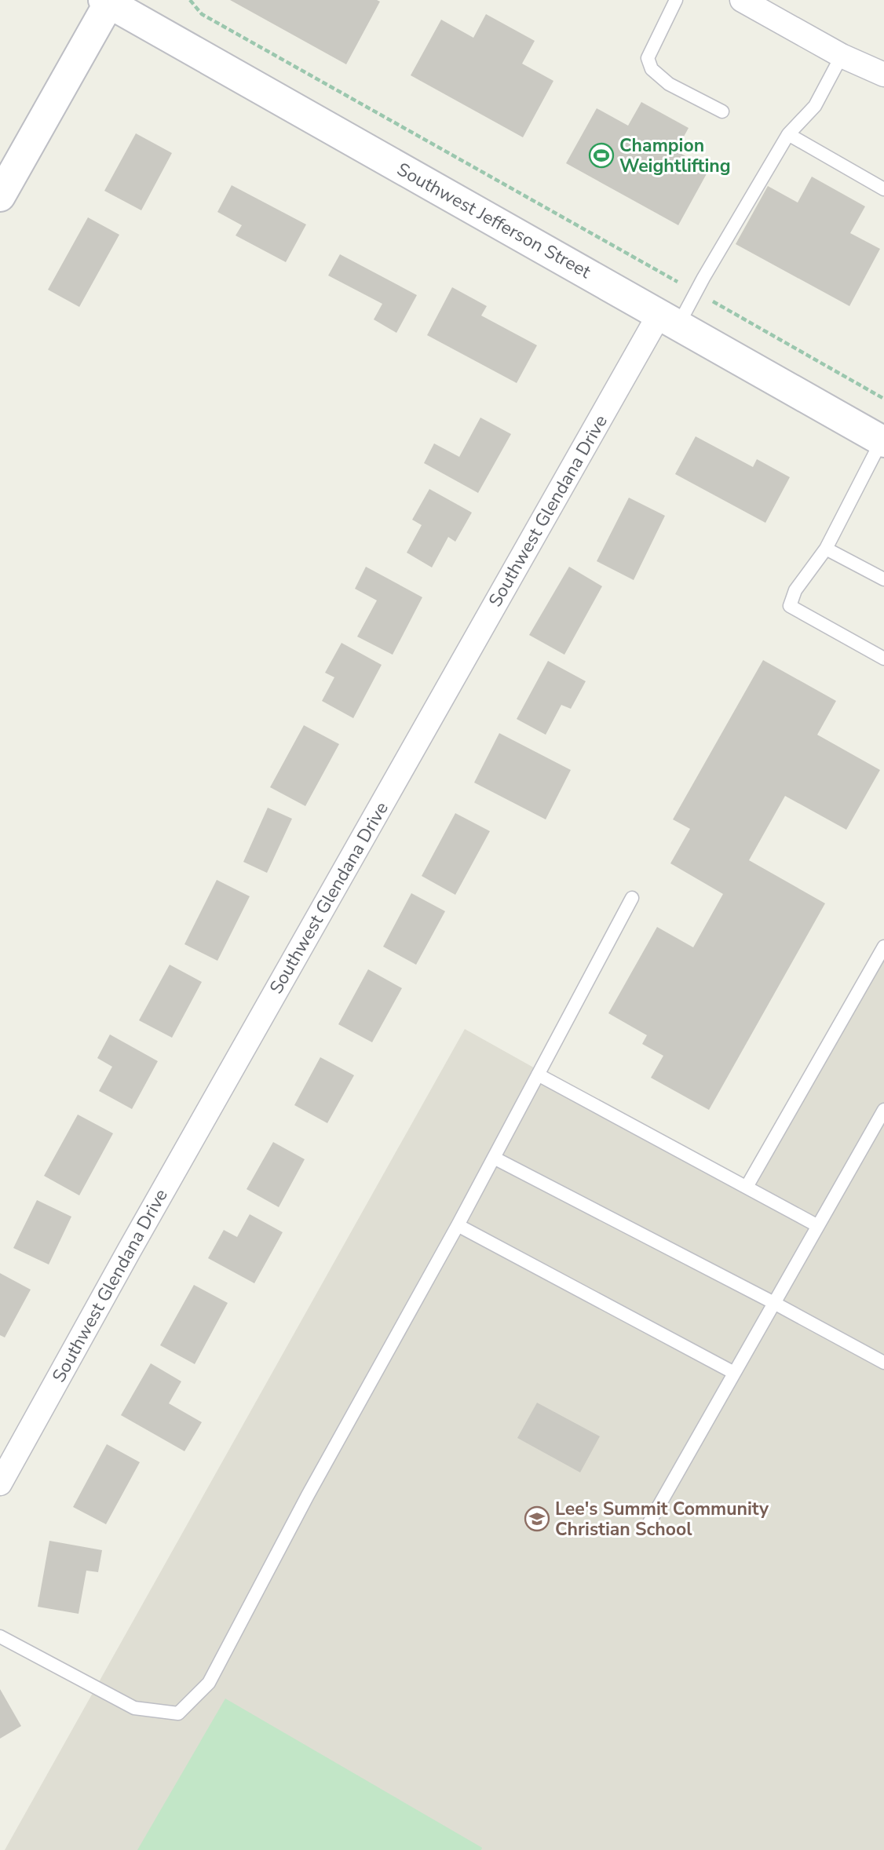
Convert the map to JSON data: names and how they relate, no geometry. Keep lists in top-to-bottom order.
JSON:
{
  "streets": {
    "street": ["Southwest Jefferson Street", "Southwest Glendana Drive"]
  },
  "crossings": [
    ["Southwest Jefferson Street", "Southwest Glendana Drive"]
  ],
  "places": {
    "sports": ["Champion Weightlifting"],
    "school or university": ["Lee's Summit Community Christian School"]
  }
}
